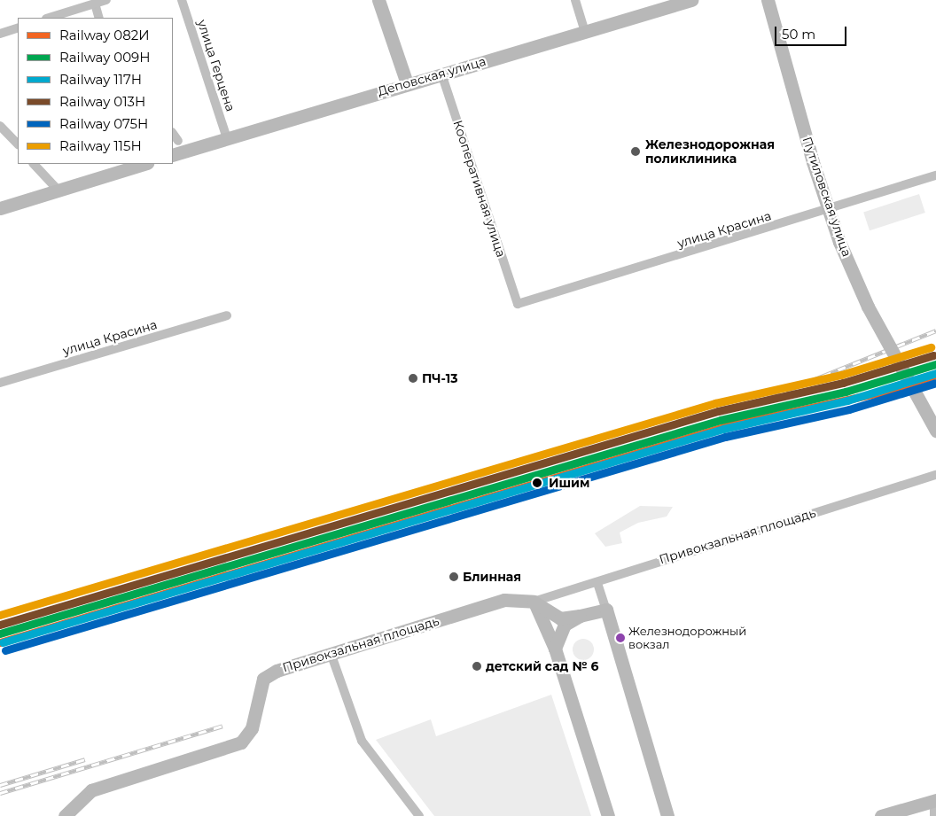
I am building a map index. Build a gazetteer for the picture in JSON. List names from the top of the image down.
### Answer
{
  "streets": {
    "main road": ["Деповская улица", "Путиловская улица", "Привокзальная площадь"],
    "street": ["улица Герцена", "Кооперативная улица", "улица Красина"]
  },
  "crossings": [
    ["улица Герцена", "Деповская улица"],
    ["Деповская улица", "Кооперативная улица"],
    ["Кооперативная улица", "улица Красина"]
  ],
  "places": [
    "Железнодорожная поликлиника",
    "ПЧ-13",
    "Ишим",
    "Блинная",
    "Железнодорожный вокзал",
    "детский сад № 6"
  ],
  "lines": [
    "rail line 115Н",
    "rail line 013Н",
    "rail line 009Н",
    "rail line 117Н",
    "rail line 082И",
    "rail line 075Н"
  ],
  "legend": [
    "Railway 082И",
    "Railway 009Н",
    "Railway 117Н",
    "Railway 013Н",
    "Railway 075Н",
    "Railway 115Н"
  ],
  "scale_bar": "50 m"
}
